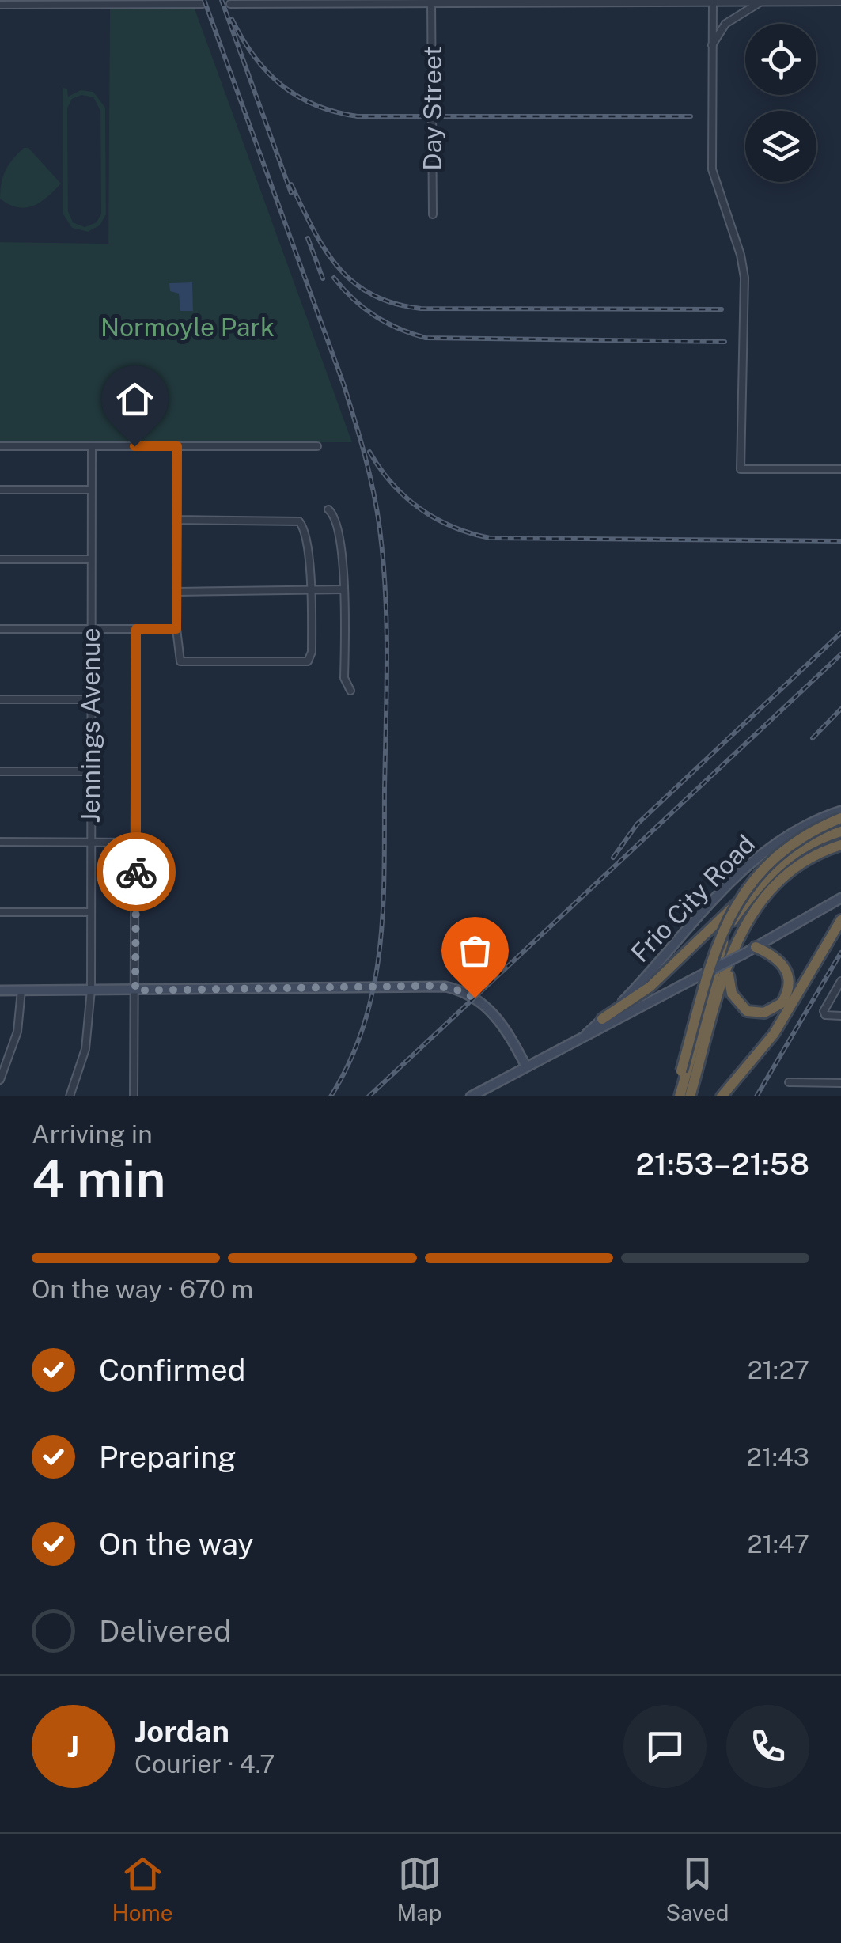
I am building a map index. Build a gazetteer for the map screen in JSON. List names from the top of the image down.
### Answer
{
  "streets": {
    "main road": ["Frio City Road"],
    "street": ["Day Street", "Jennings Avenue"]
  },
  "parks": ["Normoyle Park"],
  "page": {
    "heading": ["4 min", "Arriving in", "21:53–21:58"],
    "panel": ["Jordan", "Courier · 4.7"],
    "bar": "On the way · 670 m",
    "list": [
      ["Confirmed", "21:27"],
      ["Preparing", "21:43"],
      ["On the way", "21:47"],
      "Delivered"
    ],
    "round": "J",
    "tabs": ["Home", "Map", "Saved"]
  }
}
